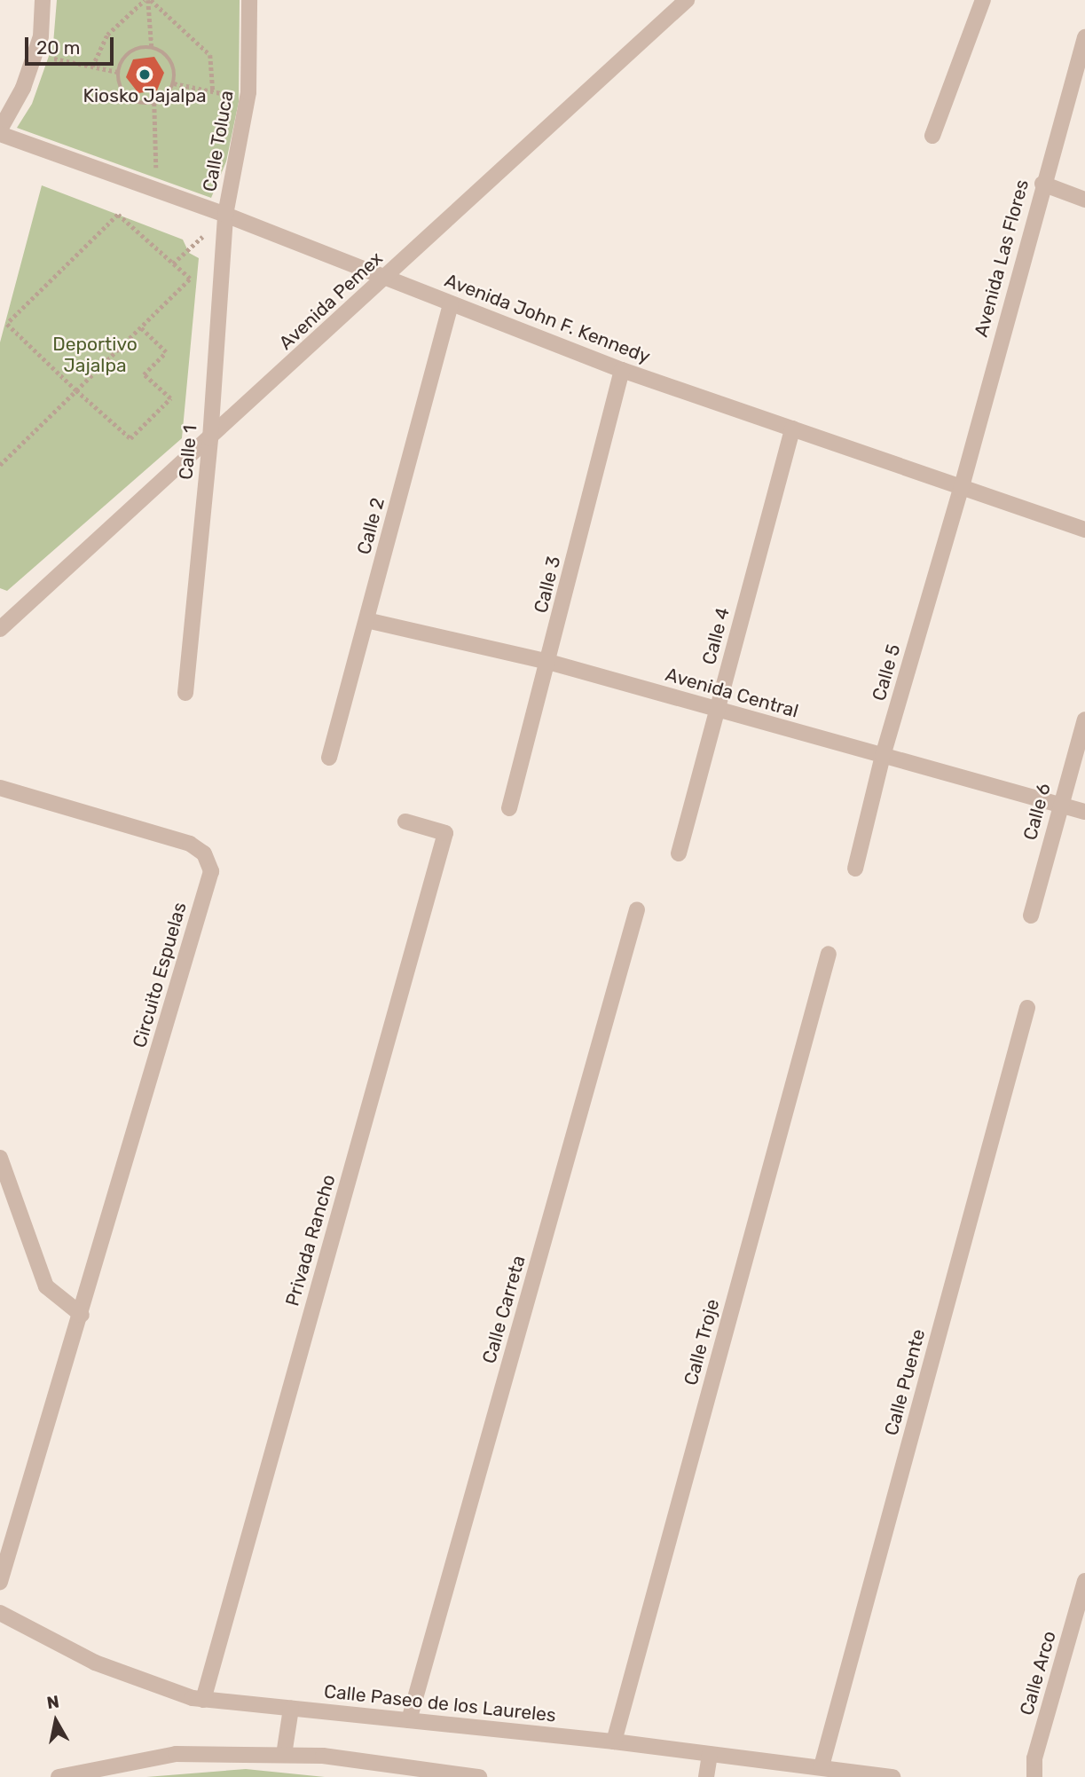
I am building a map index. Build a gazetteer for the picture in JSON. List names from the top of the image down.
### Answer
{
  "streets": {
    "street": [
      "Calle Toluca",
      "Avenida Las Flores",
      "Avenida Pemex",
      "Avenida John F. Kennedy",
      "Calle 1",
      "Calle 2",
      "Calle 3",
      "Calle 4",
      "Calle 5",
      "Avenida Central",
      "Calle 6",
      "Circuito Espuelas",
      "Privada Rancho",
      "Calle Carreta",
      "Calle Troje",
      "Calle Puente",
      "Calle Arco",
      "Calle Paseo de los Laureles"
    ]
  },
  "crossings": [
    ["Calle Toluca", "Avenida John F. Kennedy"],
    ["Calle Toluca", "Calle 1"],
    ["Avenida Las Flores", "Avenida John F. Kennedy"],
    ["Avenida Las Flores", "Calle 5"],
    ["Avenida Pemex", "Avenida John F. Kennedy"],
    ["Avenida Pemex", "Calle 1"],
    ["Avenida John F. Kennedy", "Calle 1"],
    ["Avenida John F. Kennedy", "Calle 2"],
    ["Avenida John F. Kennedy", "Calle 3"],
    ["Avenida John F. Kennedy", "Calle 4"],
    ["Avenida John F. Kennedy", "Calle 5"],
    ["Calle 2", "Avenida Central"],
    ["Calle 3", "Avenida Central"],
    ["Calle 4", "Avenida Central"],
    ["Calle 5", "Avenida Central"],
    ["Avenida Central", "Calle 6"],
    ["Privada Rancho", "Calle Paseo de los Laureles"],
    ["Calle Carreta", "Calle Paseo de los Laureles"],
    ["Calle Troje", "Calle Paseo de los Laureles"],
    ["Calle Puente", "Calle Paseo de los Laureles"]
  ],
  "parks": ["Deportivo Jajalpa"],
  "places": ["Kiosko Jajalpa"],
  "scale_bar": "20 m",
  "north": "top"
}
